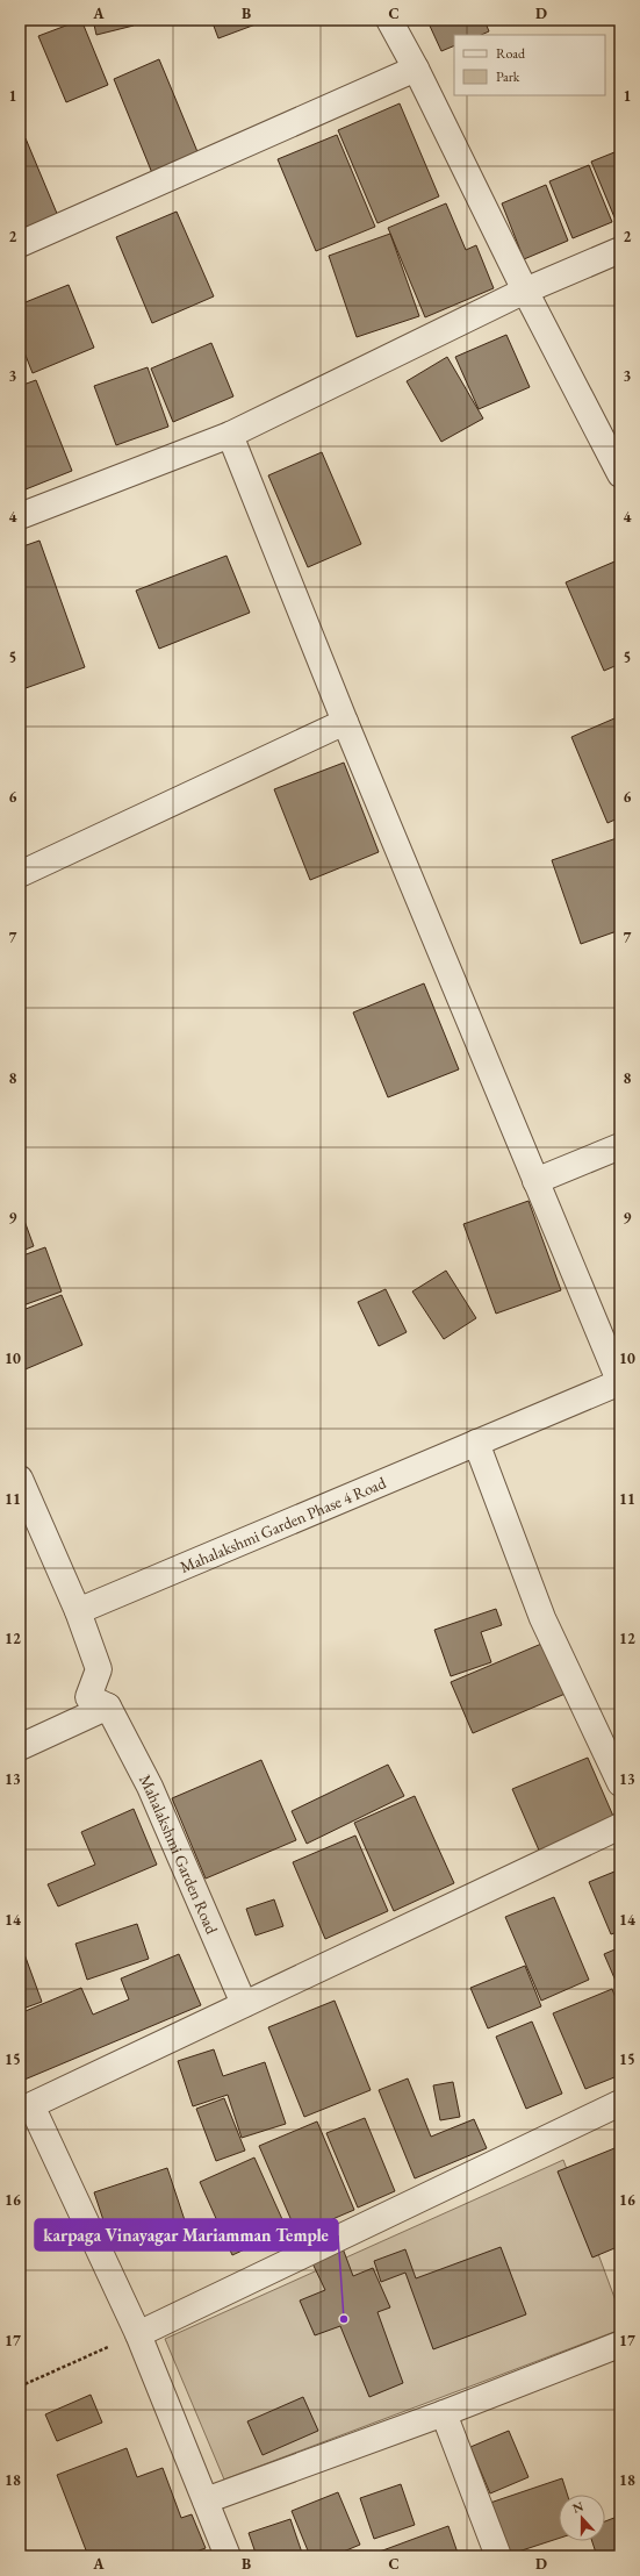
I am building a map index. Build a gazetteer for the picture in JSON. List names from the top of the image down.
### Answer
{
  "streets": {
    "street": ["Mahalakshmi Garden Phase 4 Road", "Mahalakshmi Garden Road"]
  },
  "places": ["karpaga Vinayagar Mariamman Temple"],
  "legend": ["Road", "Park"],
  "north": "top",
  "grid": {
    "columns": [
      "A",
      "B",
      "C",
      "D"
    ],
    "rows": [
      "1",
      "2",
      "3",
      "4",
      "5",
      "6",
      "7",
      "8",
      "9",
      "10",
      "11",
      "12",
      "13",
      "14",
      "15",
      "16",
      "17",
      "18"
    ]
  }
}
